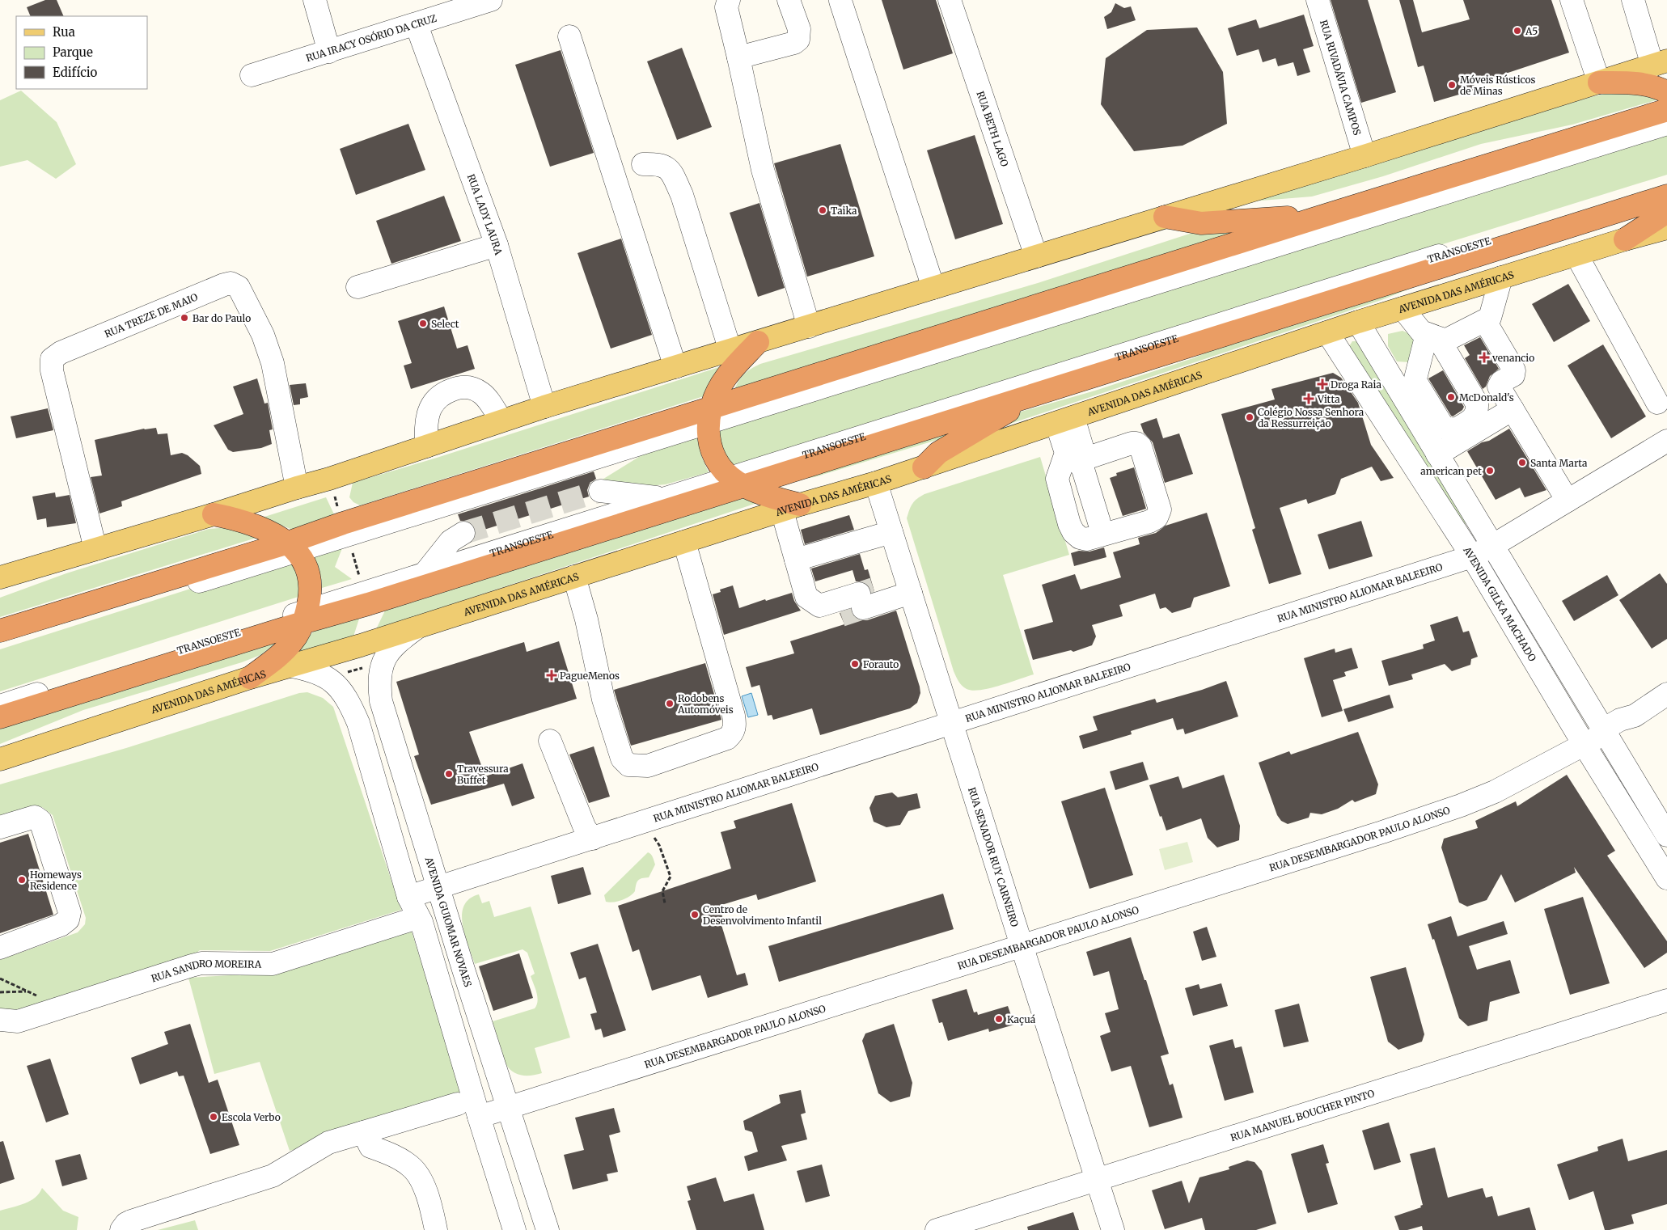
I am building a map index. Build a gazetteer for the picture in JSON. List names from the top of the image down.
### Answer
{
  "streets": {
    "main road": ["AVENIDA DAS AMÉRICAS"],
    "street": [
      "RUA IRACY OSÓRIO DA CRUZ",
      "RUA RIVADÁVIA CAMPOS",
      "RUA BETH LAGO",
      "RUA LADY LAURA",
      "TRANSOESTE",
      "RUA TREZE DE MAIO",
      "RUA MINISTRO ALIOMAR BALEEIRO",
      "AVENIDA GILKA MACHADO",
      "RUA DESEMBARGADOR PAULO ALONSO",
      "RUA SENADOR RUY CARNEIRO",
      "AVENIDA GUIOMAR NOVAES",
      "RUA SANDRO MOREIRA",
      "RUA MANUEL BOUCHER PINTO"
    ]
  },
  "crossings": [
    ["RUA IRACY OSÓRIO DA CRUZ", "RUA LADY LAURA"],
    ["AVENIDA DAS AMÉRICAS", "AVENIDA GILKA MACHADO"],
    ["AVENIDA DAS AMÉRICAS", "RUA SENADOR RUY CARNEIRO"],
    ["AVENIDA DAS AMÉRICAS", "AVENIDA GUIOMAR NOVAES"],
    ["RUA MINISTRO ALIOMAR BALEEIRO", "AVENIDA GILKA MACHADO"],
    ["RUA MINISTRO ALIOMAR BALEEIRO", "RUA SENADOR RUY CARNEIRO"],
    ["RUA MINISTRO ALIOMAR BALEEIRO", "AVENIDA GUIOMAR NOVAES"],
    ["AVENIDA GILKA MACHADO", "RUA DESEMBARGADOR PAULO ALONSO"],
    ["RUA DESEMBARGADOR PAULO ALONSO", "RUA SENADOR RUY CARNEIRO"],
    ["RUA DESEMBARGADOR PAULO ALONSO", "AVENIDA GUIOMAR NOVAES"],
    ["RUA SENADOR RUY CARNEIRO", "RUA MANUEL BOUCHER PINTO"]
  ],
  "places": {
    "other": [
      "A5",
      "Móveis Rústicos de Minas",
      "Taika",
      "Bar do Paulo",
      "Select",
      "McDonald's",
      "Colégio Nossa Senhora da Ressurreição",
      "Santa Marta",
      "american pet",
      "Forauto",
      "Rodobens Automóveis",
      "Travessura Buffet",
      "Homeways Residence",
      "Centro de Desenvolvimento Infantil",
      "Kaçuá",
      "Escola Verbo"
    ],
    "health": [
      "venancio",
      "Droga Raia",
      "Vitta",
      "PagueMenos"
    ]
  },
  "legend": ["Rua", "Parque", "Edifício"]
}
